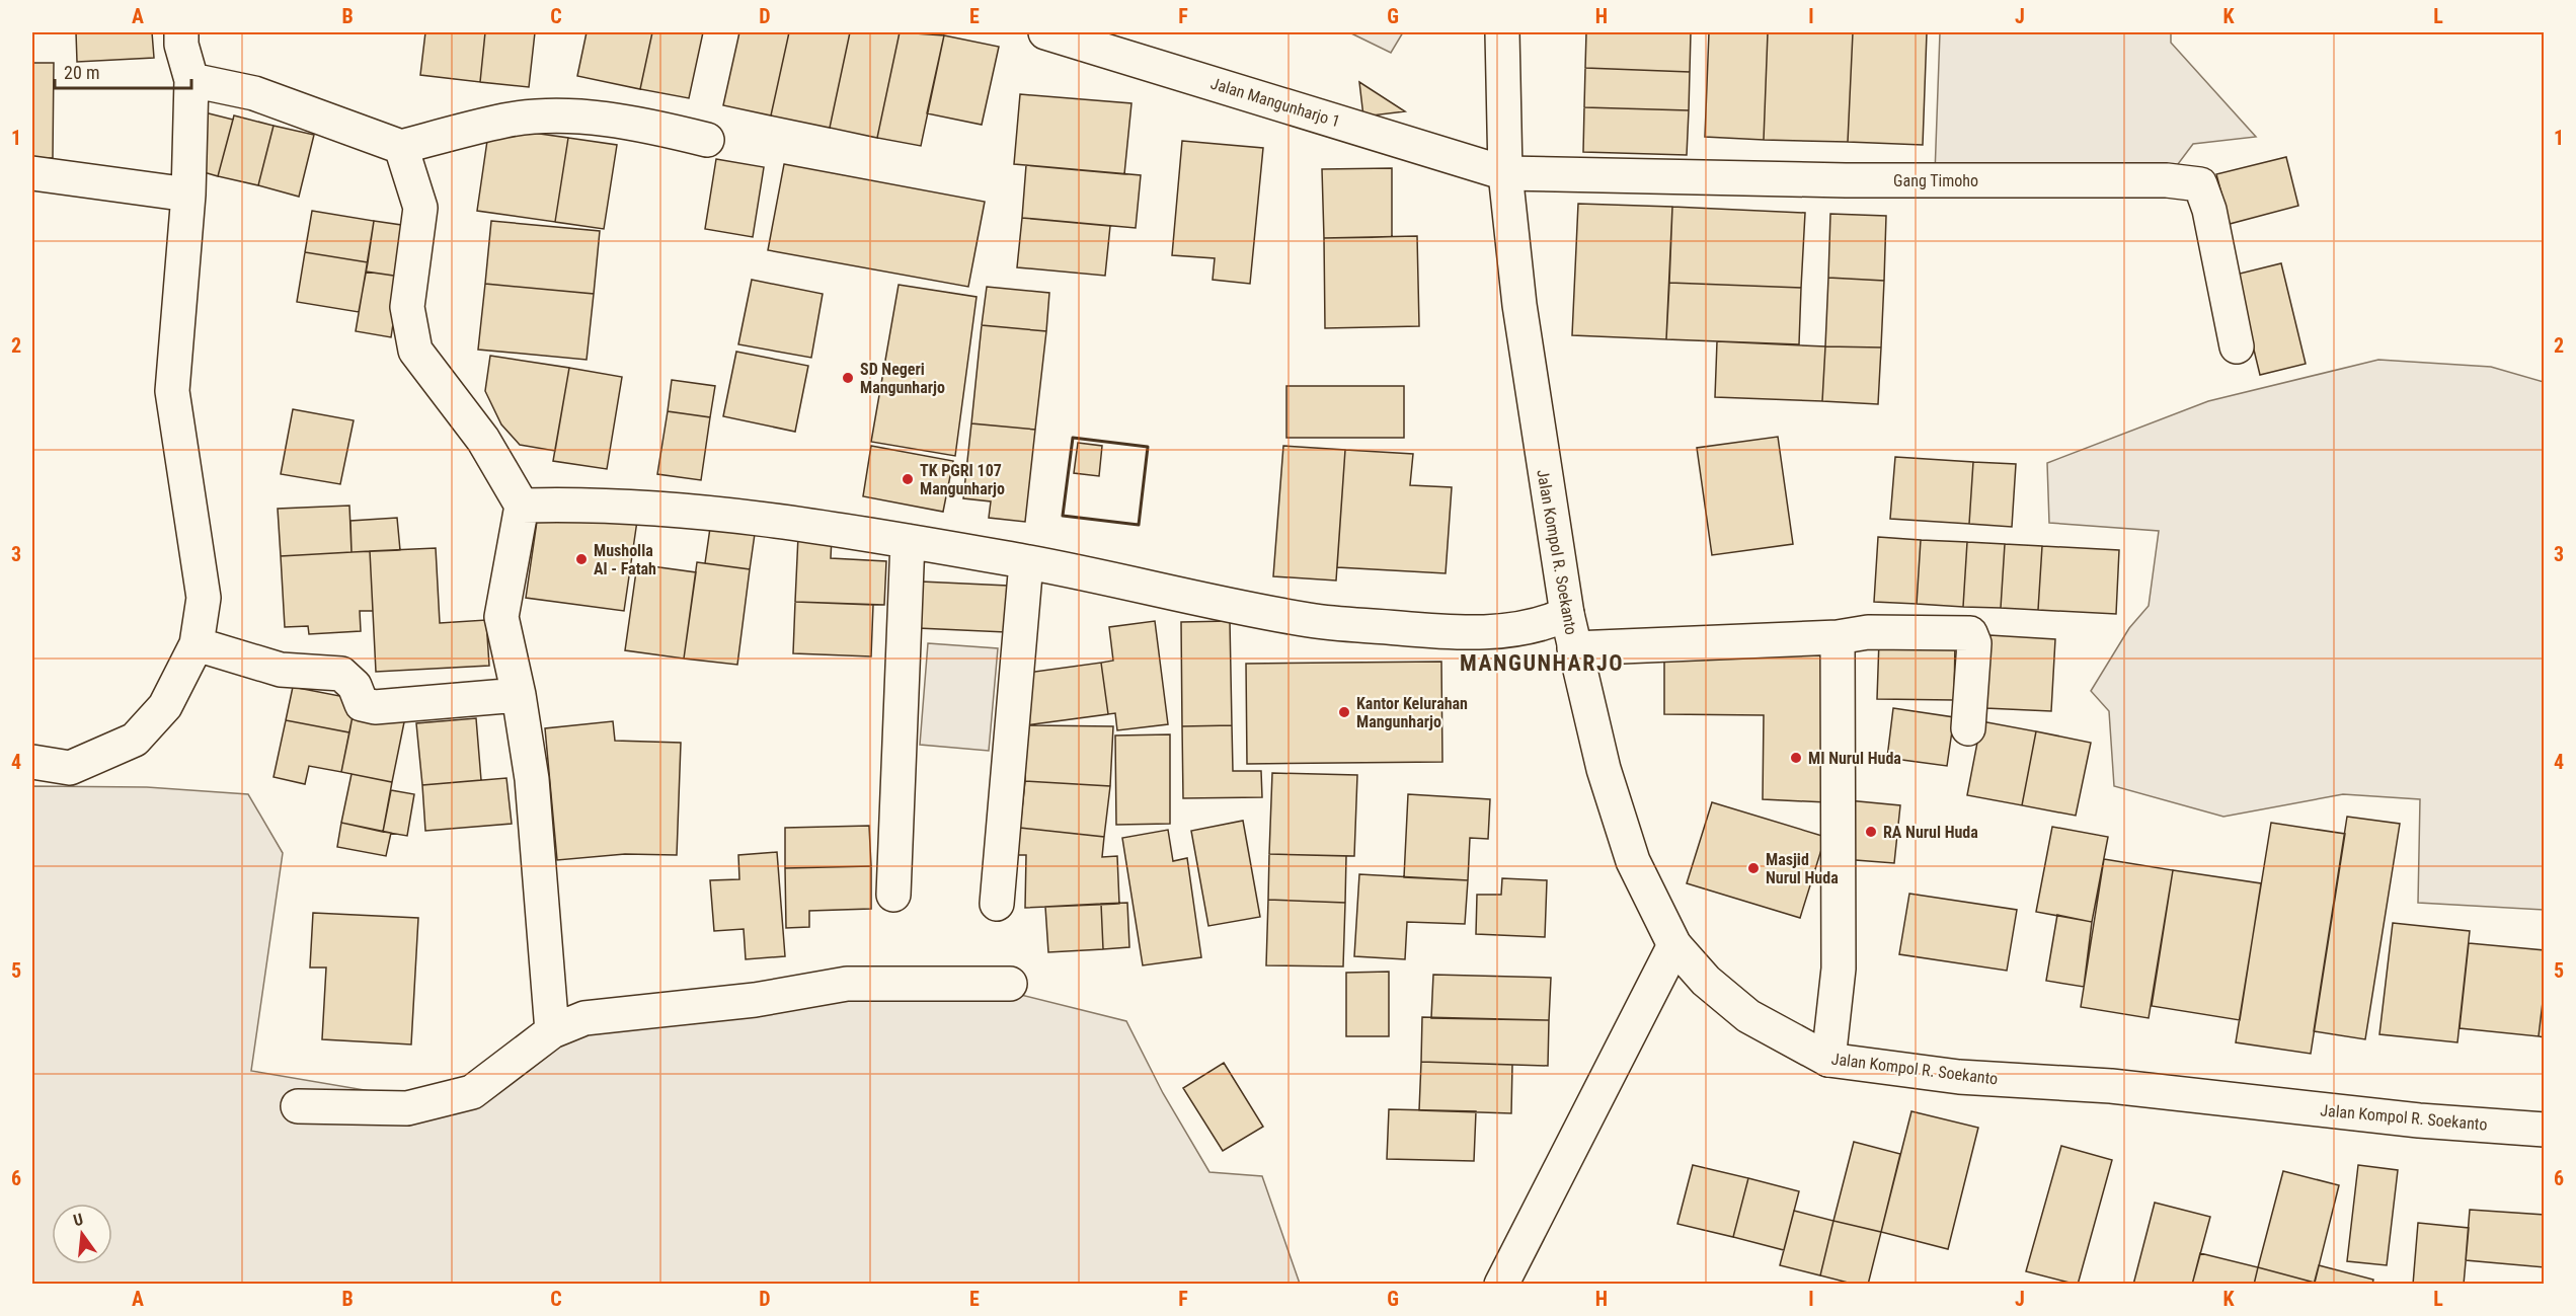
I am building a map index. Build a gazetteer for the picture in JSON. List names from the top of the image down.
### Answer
{
  "streets": {
    "street": ["Jalan Mangunharjo 1", "Gang Timoho", "Jalan Kompol R. Soekanto"]
  },
  "crossings": [
    ["Jalan Mangunharjo 1", "Gang Timoho"],
    ["Jalan Mangunharjo 1", "Jalan Kompol R. Soekanto"],
    ["Gang Timoho", "Jalan Kompol R. Soekanto"]
  ],
  "districts": ["MANGUNHARJO"],
  "places": [
    "SD Negeri Mangunharjo",
    "TK PGRI 107 Mangunharjo",
    "Musholla Al - Fatah",
    "Kantor Kelurahan Mangunharjo",
    "MI Nurul Huda",
    "RA Nurul Huda",
    "Masjid Nurul Huda"
  ],
  "scale_bar": "20 m",
  "north": "top",
  "grid": {
    "columns": [
      "A",
      "B",
      "C",
      "D",
      "E",
      "F",
      "G",
      "H",
      "I",
      "J",
      "K",
      "L"
    ],
    "rows": [
      "1",
      "2",
      "3",
      "4",
      "5",
      "6"
    ]
  }
}
